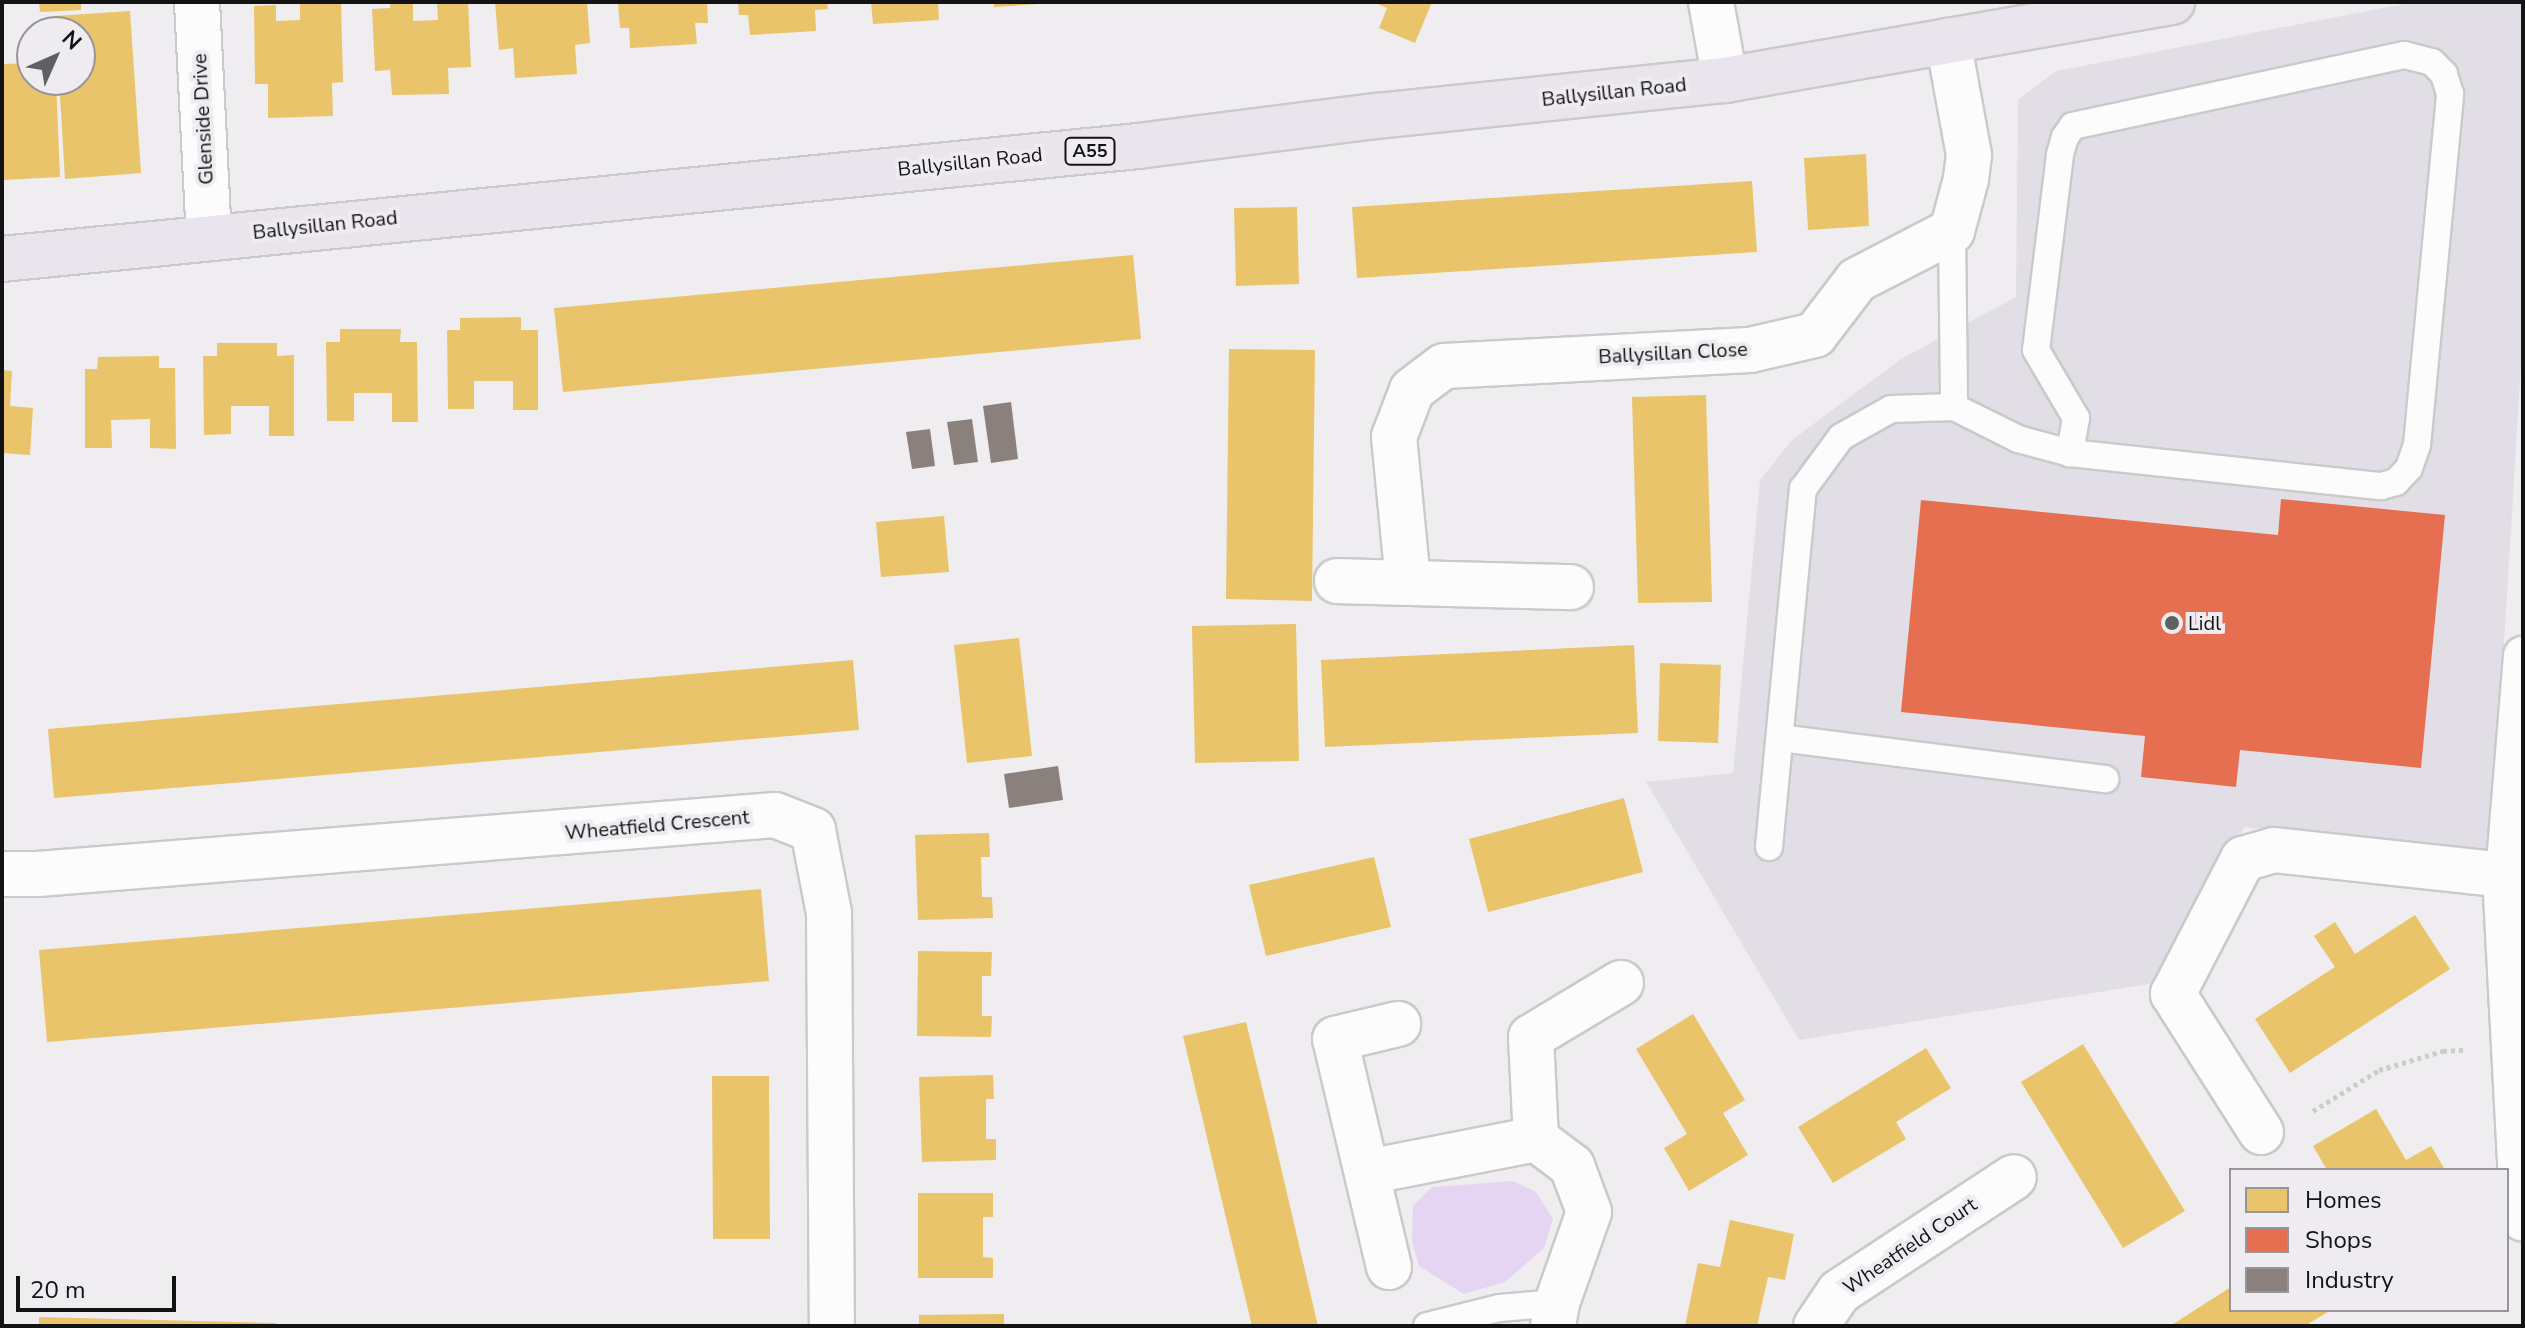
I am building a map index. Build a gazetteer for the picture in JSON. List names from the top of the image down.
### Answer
{
  "streets": {
    "highway": ["Ballysillan Road", "A55"],
    "street": [
      "Glenside Drive",
      "Ballysillan Close",
      "Wheatfield Crescent",
      "Wheatfield Court"
    ]
  },
  "crossings": [
    ["Ballysillan Road", "Glenside Drive"]
  ],
  "places": ["Lidl"],
  "legend": ["Homes", "Shops", "Industry"],
  "scale_bar": "20 m",
  "north": "top right"
}
